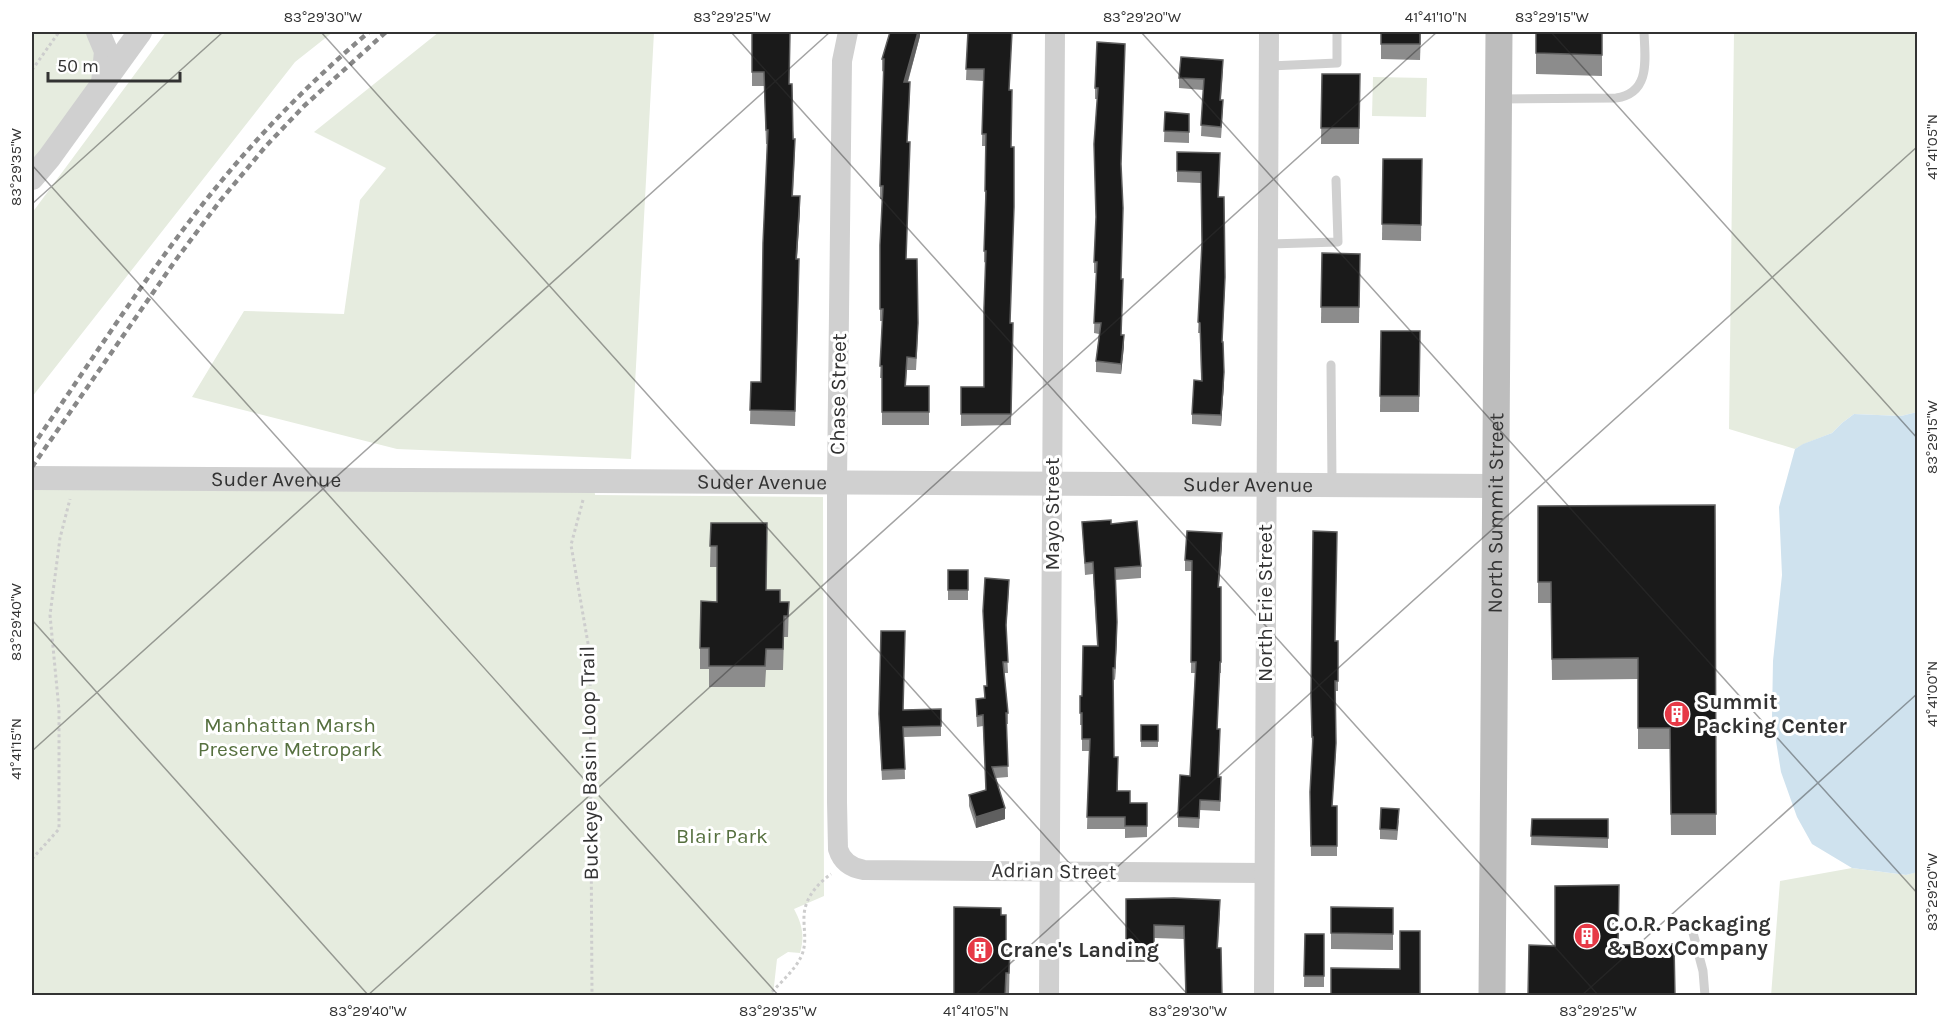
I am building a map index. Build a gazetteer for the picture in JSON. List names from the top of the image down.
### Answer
{
  "streets": {
    "main road": ["North Summit Street"],
    "street": [
      "Chase Street",
      "Suder Avenue",
      "Mayo Street",
      "North Erie Street",
      "Adrian Street"
    ],
    "path": ["Buckeye Basin Loop Trail"]
  },
  "crossings": [
    ["Chase Street", "Suder Avenue"],
    ["Chase Street", "Adrian Street"],
    ["Suder Avenue", "North Summit Street"],
    ["Suder Avenue", "Mayo Street"],
    ["Suder Avenue", "North Erie Street"],
    ["Mayo Street", "Adrian Street"],
    ["North Erie Street", "Adrian Street"]
  ],
  "parks": ["Manhattan Marsh Preserve Metropark", "Blair Park"],
  "places": {
    "building": ["Summit Packing Center", "C.O.R. Packaging & Box Company", "Crane's Landing"]
  },
  "scale_bar": "50 m",
  "coordinates": [
    "83°29'30\"W",
    "83°29'25\"W",
    "83°29'20\"W",
    "41°41'10\"N",
    "83°29'15\"W",
    "41°41'05\"N",
    "83°29'35\"W",
    "83°29'40\"W",
    "41°41'00\"N",
    "41°41'15\"N"
  ]
}
